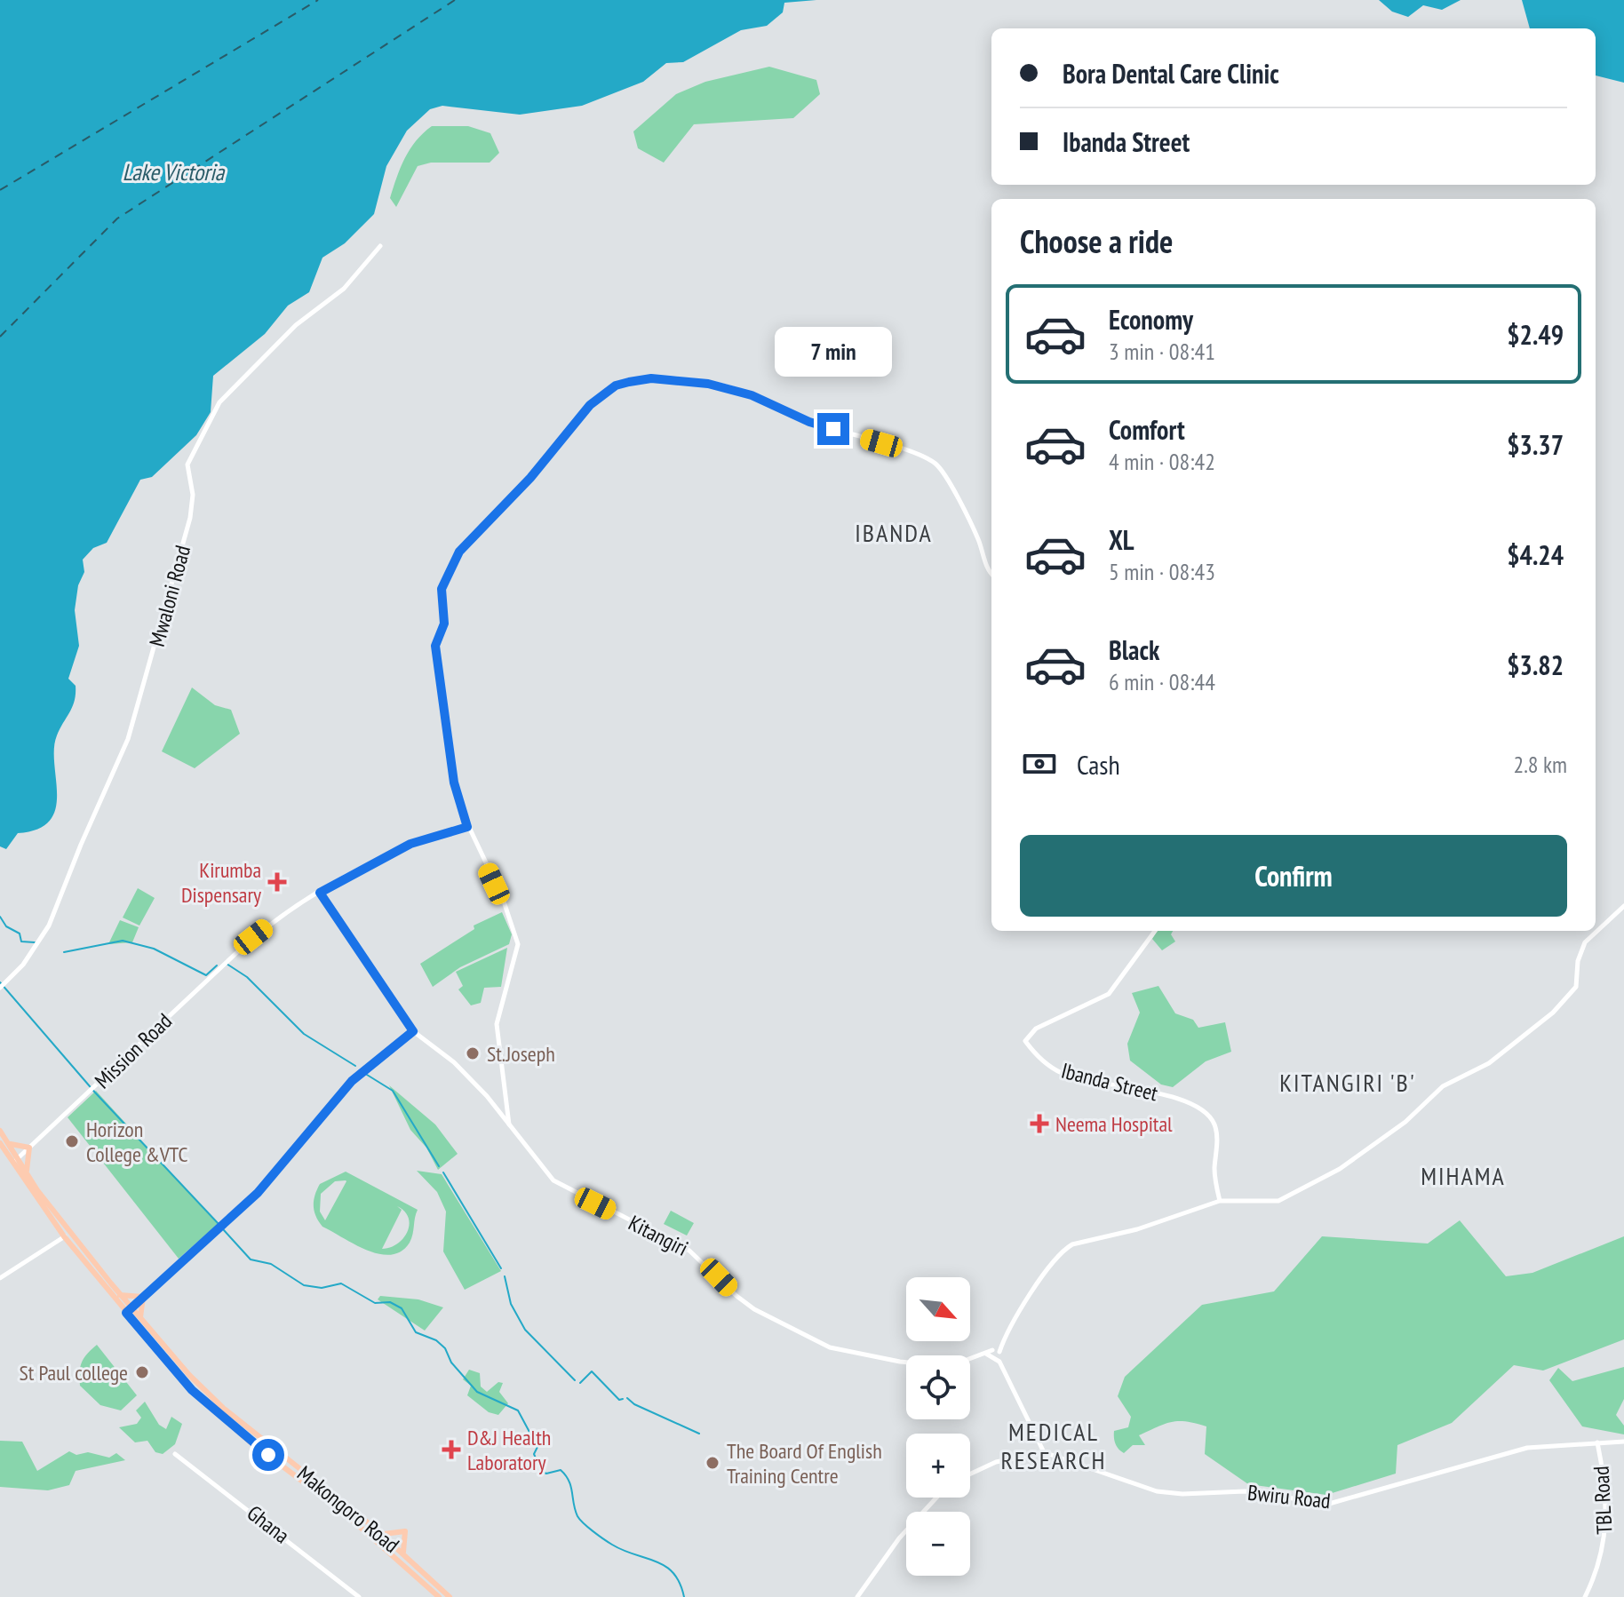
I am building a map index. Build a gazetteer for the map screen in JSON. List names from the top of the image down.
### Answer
{
  "streets": {
    "main road": ["Makongoro Road"],
    "street": [
      "Mwaloni Road",
      "Mission Road",
      "Ibanda Street",
      "Kitangiri",
      "Bwiru Road",
      "TBL Road",
      "Ghana"
    ]
  },
  "crossings": [
    ["Mission Road", "Kitangiri"],
    ["Mission Road", "Makongoro Road"],
    ["Bwiru Road", "TBL Road"]
  ],
  "districts": [
    "IBANDA",
    "KITANGIRI 'B'",
    "MIHAMA",
    "MEDICAL RESEARCH"
  ],
  "water": ["Lake Victoria"],
  "places": {
    "health": ["Kirumba Dispensary", "Neema Hospital", "D&J Health Laboratory"],
    "other": [
      "St.Joseph",
      "Horizon College &VTC",
      "St Paul college",
      "The Board Of English Training Centre"
    ]
  },
  "north": "bottom right",
  "page": {
    "banner": ["Bora Dental Care Clinic", "Ibanda Street"],
    "heading": "Choose a ride",
    "list": [
      {
        "name": "Economy",
        "note": "3 min · 08:41",
        "value": "$2.49"
      },
      {
        "name": "Comfort",
        "note": "4 min · 08:42",
        "value": "$3.37"
      },
      {
        "name": "XL",
        "note": "5 min · 08:43",
        "value": "$4.24"
      },
      {
        "name": "Black",
        "note": "6 min · 08:44",
        "value": "$3.82"
      }
    ],
    "bubble": "7 min",
    "pay": ["Cash", "2.8 km"],
    "buttons": "Confirm",
    "map_buttons": ["+", "−"]
  }
}
